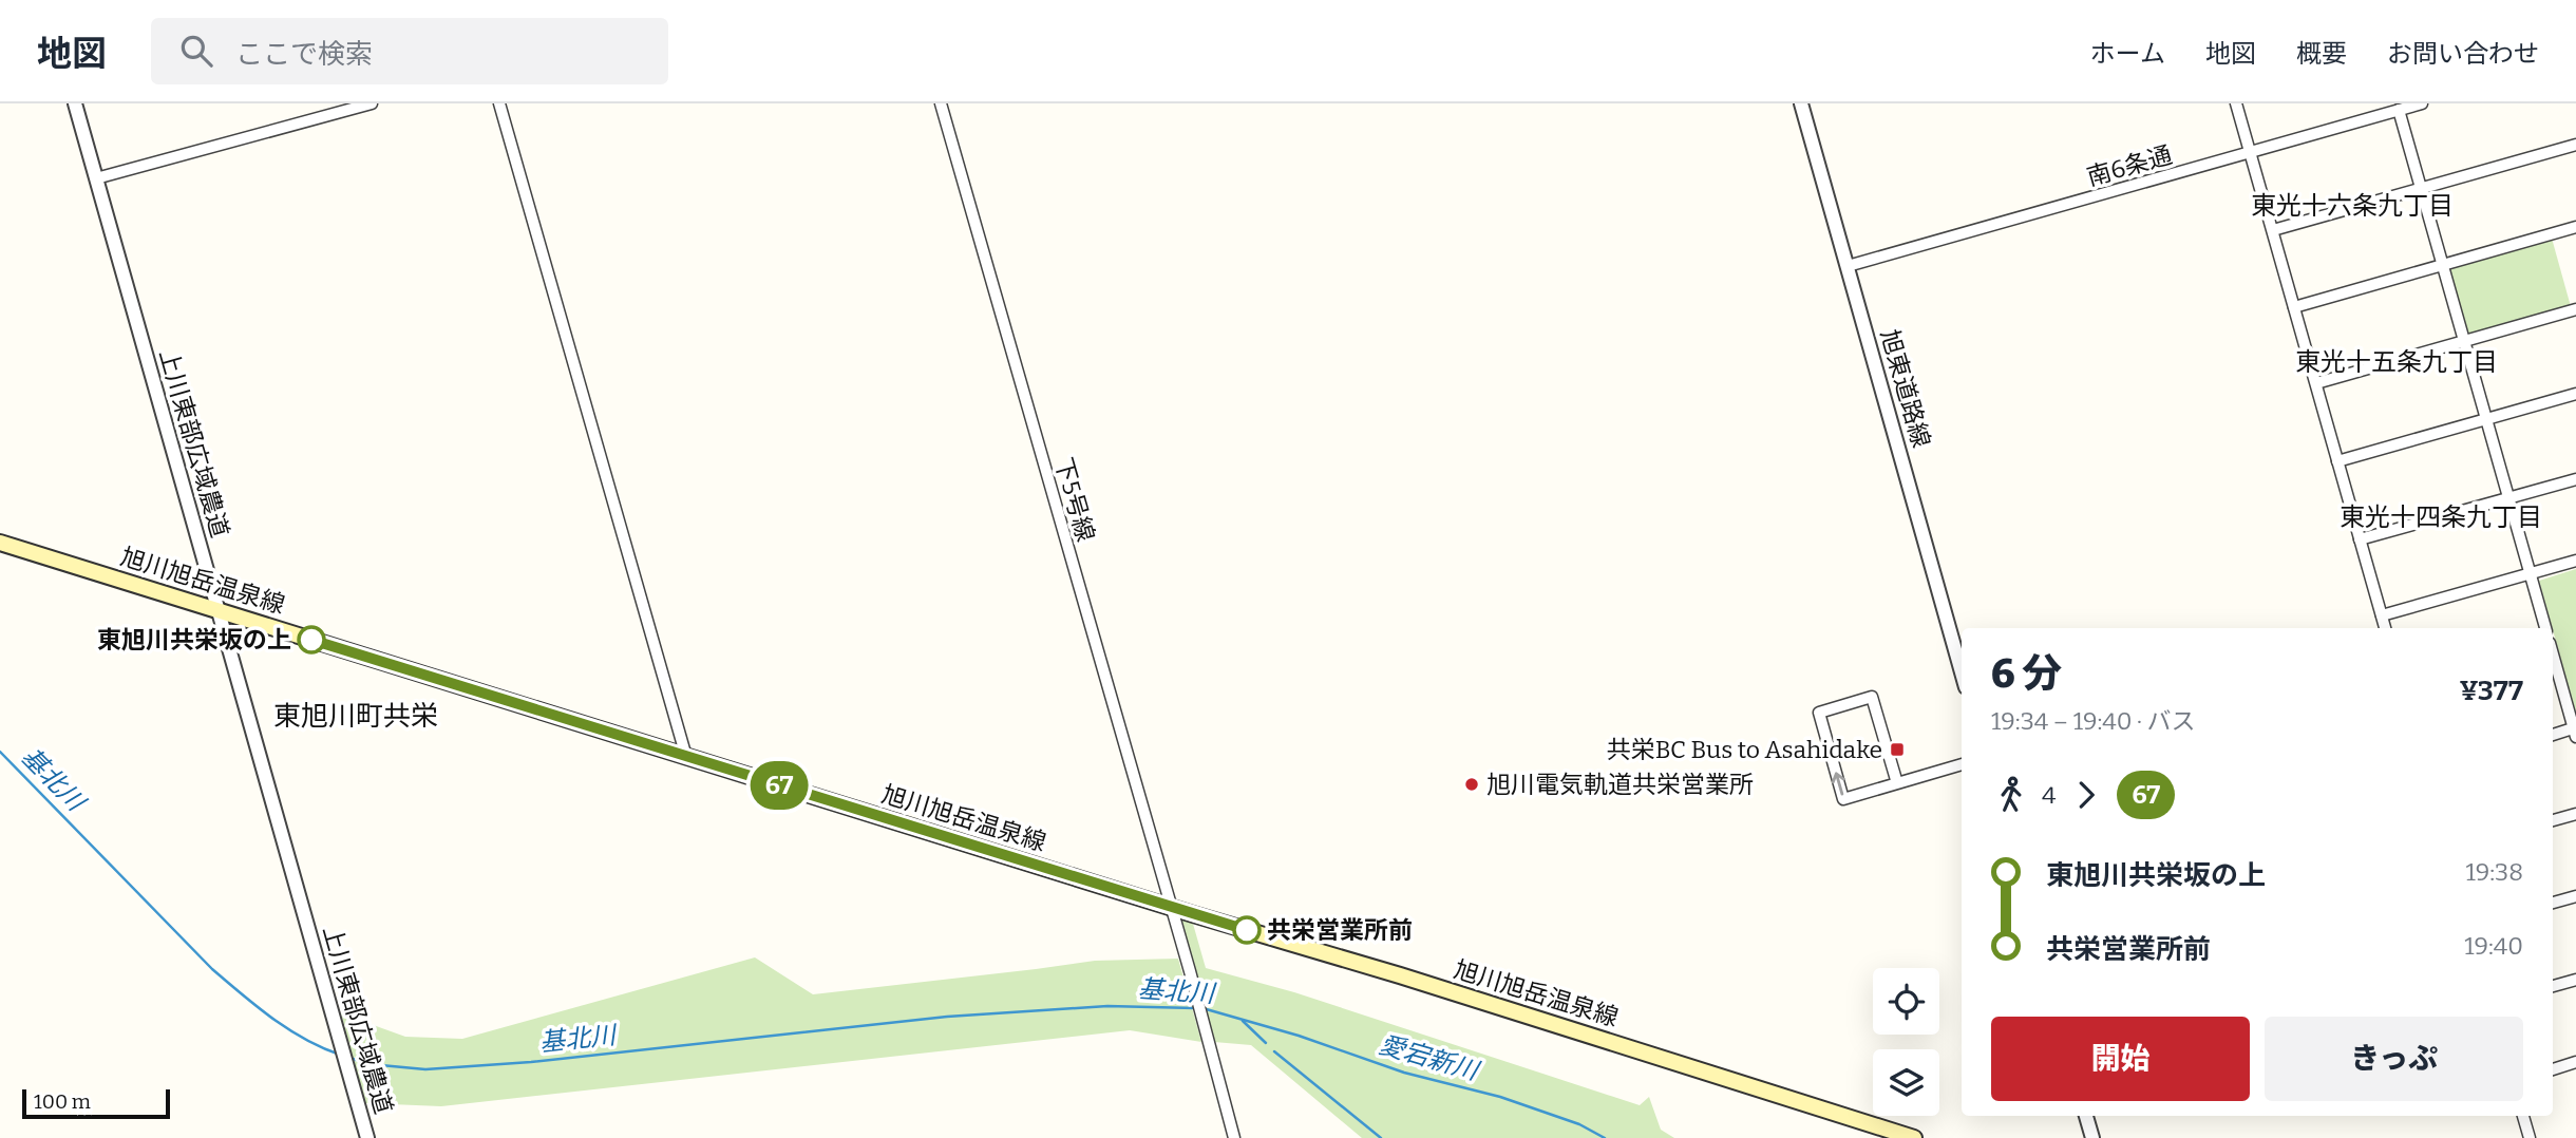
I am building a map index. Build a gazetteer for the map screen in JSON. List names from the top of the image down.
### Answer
{
  "streets": {
    "main road": ["旭川旭岳温泉線"],
    "street": [
      "南6条通",
      "旭東道路線",
      "上川東部広域農道",
      "下5号線"
    ]
  },
  "crossings": [
    ["南6条通", "旭東道路線"],
    ["上川東部広域農道", "旭川旭岳温泉線"],
    ["下5号線", "旭川旭岳温泉線"]
  ],
  "districts": [
    "東光十六条九丁目",
    "東光十五条九丁目",
    "東光十四条九丁目",
    "東旭川町共栄"
  ],
  "water": ["基北川", "愛宕新川"],
  "places": {
    "other": ["東旭川共栄坂の上", "旭川電気軌道共栄営業所", "共栄営業所前"],
    "transit": ["共栄BC Bus to Asahidake"]
  },
  "lines": ["bus line 67"],
  "scale_bar": "100 m",
  "page": {
    "header": "地図",
    "search": "ここで検索",
    "nav": [
      "ホーム",
      "地図",
      "概要",
      "お問い合わせ"
    ],
    "on_map": "67",
    "heading": ["6 分", "19:34 – 19:40 · バス", "¥377"],
    "legs": ["4", "67"],
    "list": [
      {
        "name": "東旭川共栄坂の上",
        "value": "19:38"
      },
      {
        "name": "共栄営業所前",
        "value": "19:40"
      }
    ],
    "buttons": ["開始", "きっぷ"],
    "scale": "100 m"
  }
}
